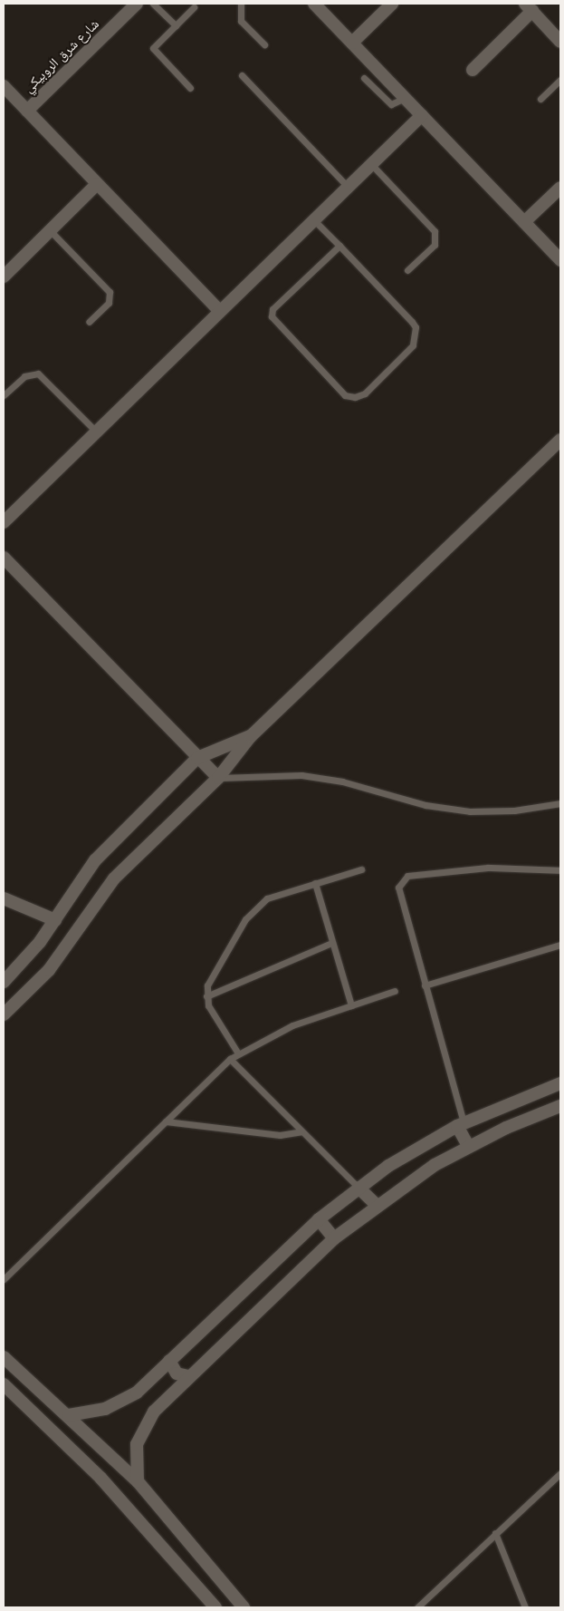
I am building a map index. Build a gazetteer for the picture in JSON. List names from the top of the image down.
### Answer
{
  "streets": {
    "street": ["شارع شرق الروبيكي"]
  }
}
